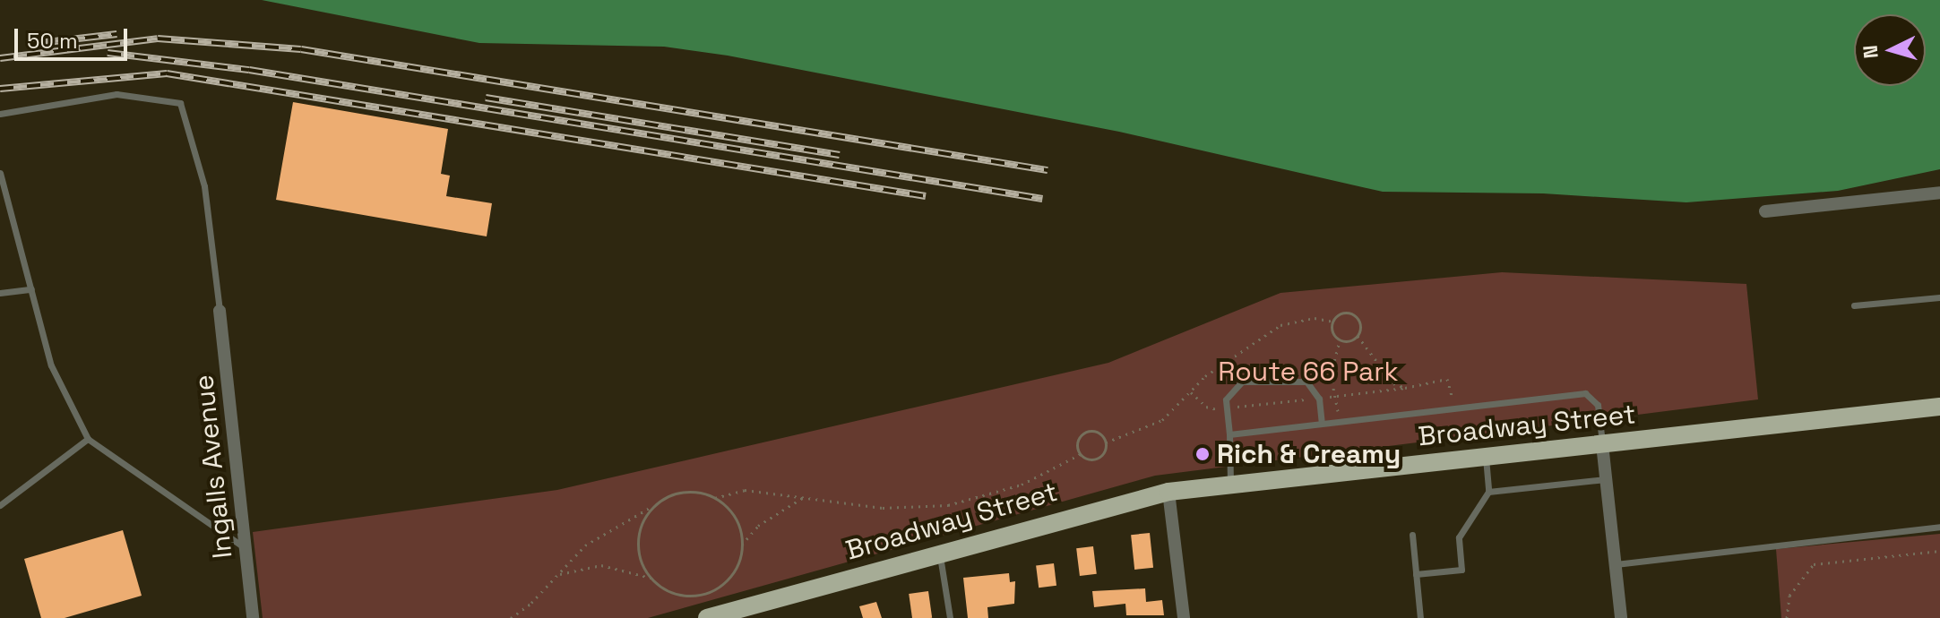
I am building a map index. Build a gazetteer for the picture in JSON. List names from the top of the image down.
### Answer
{
  "streets": {
    "main road": ["Broadway Street"],
    "street": ["Ingalls Avenue"]
  },
  "parks": ["Route 66 Park"],
  "places": ["Rich & Creamy"],
  "scale_bar": "50 m",
  "north": "left"
}
